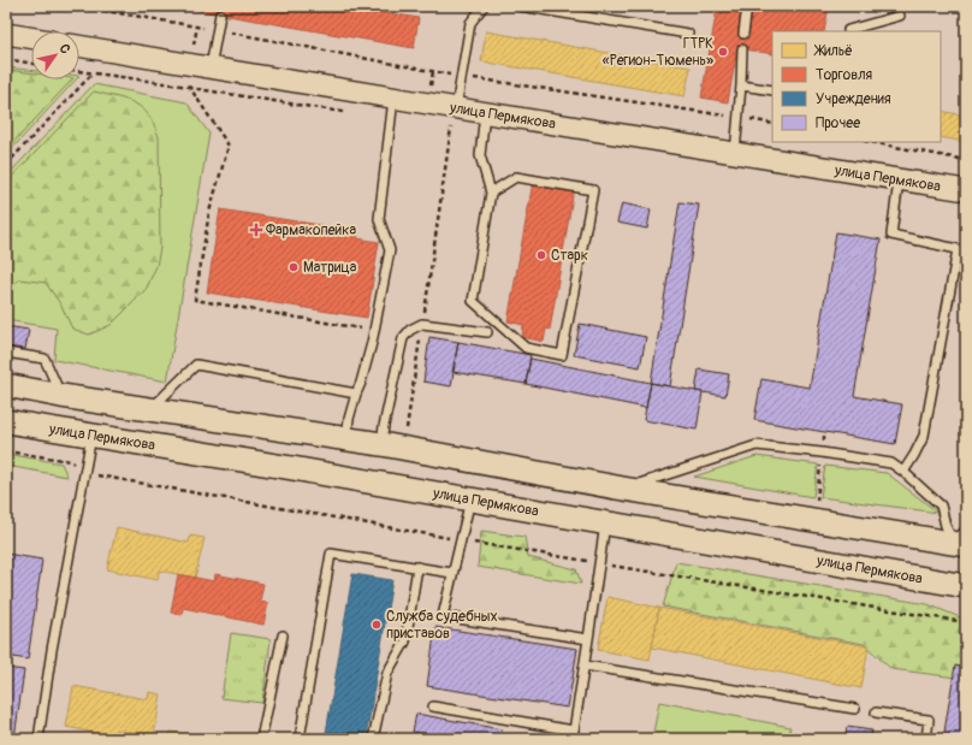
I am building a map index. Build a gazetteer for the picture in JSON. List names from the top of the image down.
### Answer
{
  "streets": {
    "main road": ["улица Пермякова"]
  },
  "places": {
    "other": [
      "ГТРК «Регион-Тюмень»",
      "Старк",
      "Матрица",
      "Служба судебных приставов"
    ],
    "health": ["Фармакопейка"]
  },
  "legend": [
    "Жильё",
    "Торговля",
    "Учреждения",
    "Прочее"
  ],
  "north": "top right"
}
